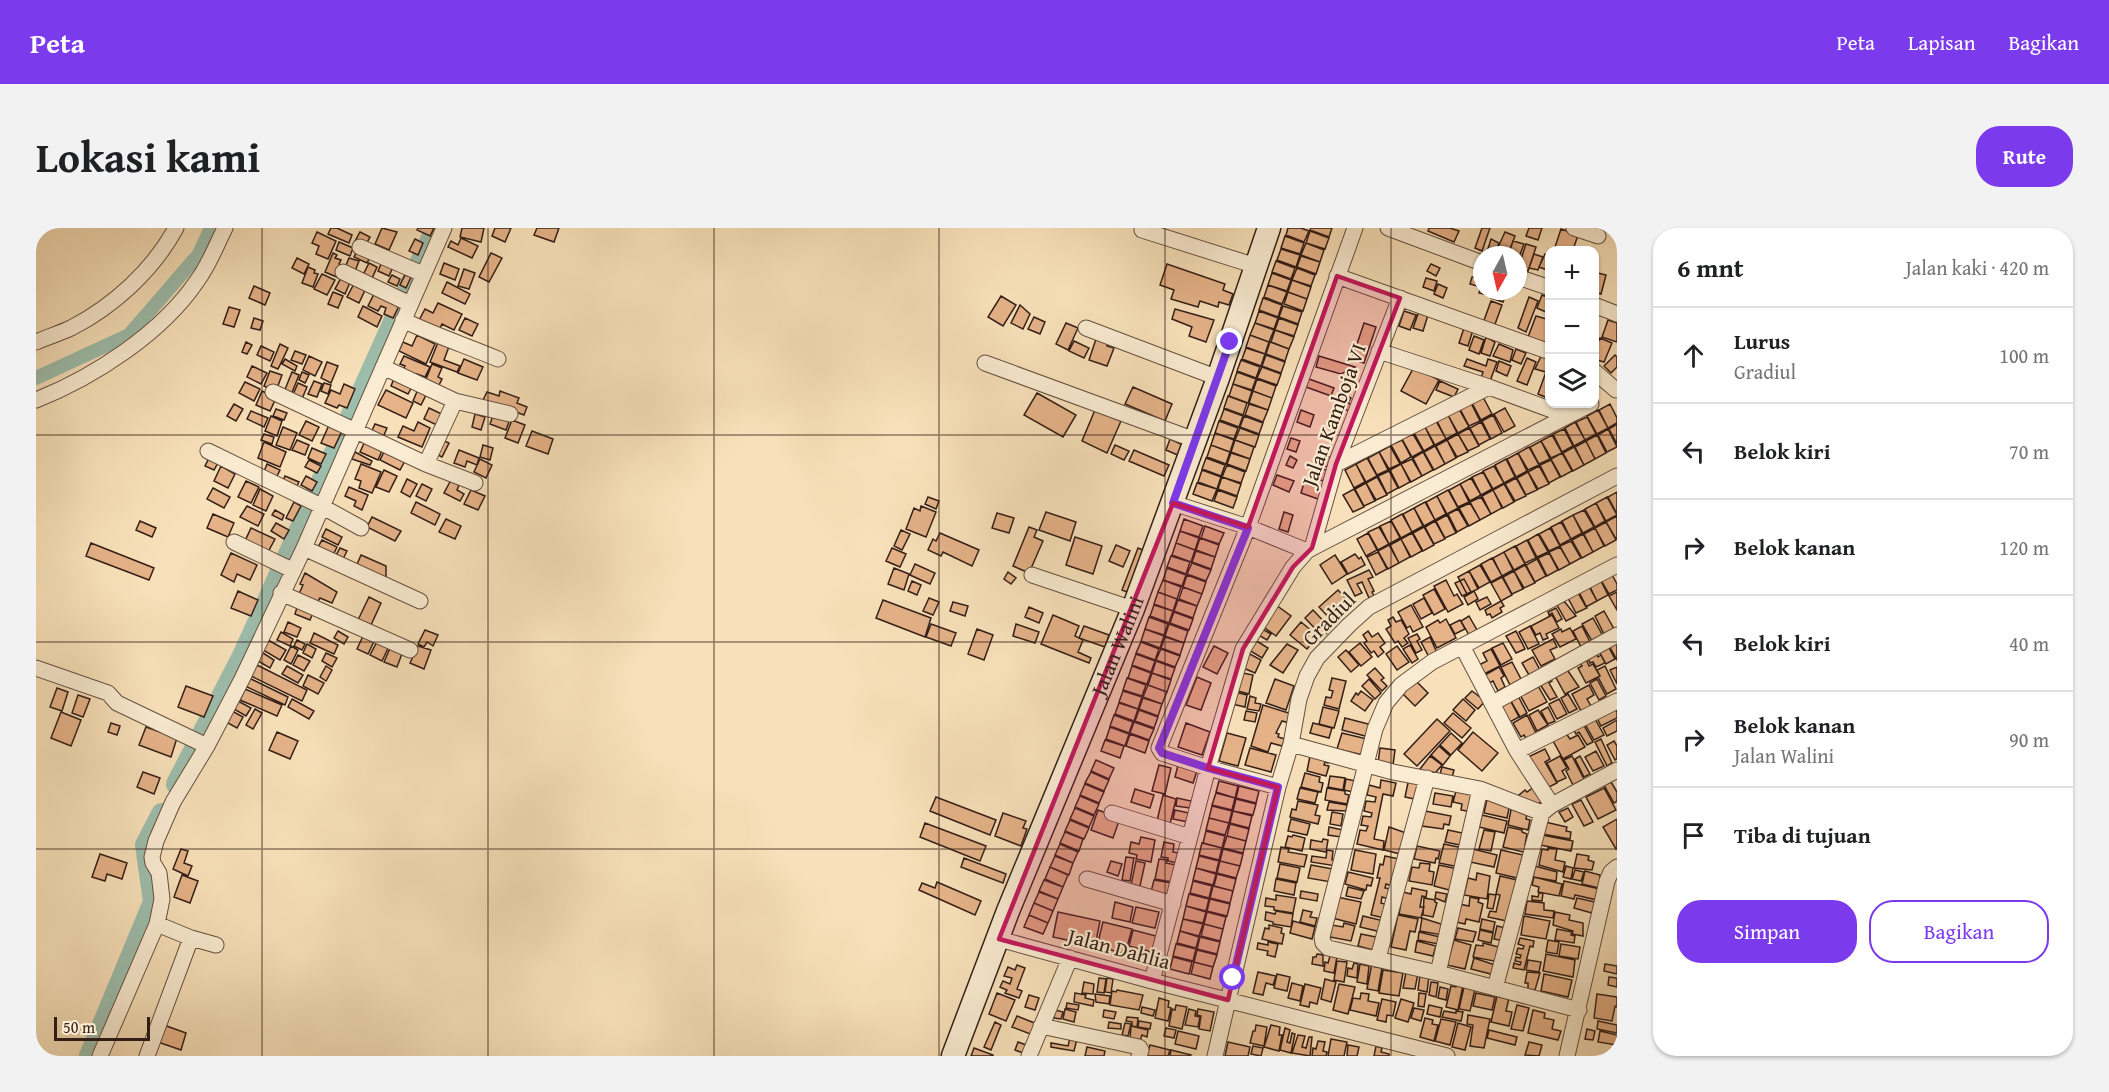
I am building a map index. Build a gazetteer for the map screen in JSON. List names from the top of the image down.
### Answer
{
  "streets": {
    "street": [
      "Jalan Kamboja VI",
      "Gradiul",
      "Jalan Walini",
      "Jalan Dahlia"
    ]
  },
  "crossings": [
    ["Gradiul", "Jalan Dahlia"],
    ["Jalan Walini", "Jalan Dahlia"]
  ],
  "scale_bar": "50 m",
  "north": "bottom",
  "page": {
    "header": "Peta",
    "nav": ["Peta", "Lapisan", "Bagikan"],
    "title": "Lokasi kami",
    "buttons": [
      "Rute",
      ["Simpan", "Bagikan"]
    ],
    "heading": ["6 mnt", "Jalan kaki · 420 m"],
    "map_buttons": ["+", "−"],
    "list": [
      ["Lurus", "Gradiul", "100 m"],
      ["Belok kiri", "70 m"],
      ["Belok kanan", "120 m"],
      ["Belok kiri", "40 m"],
      ["Belok kanan", "Jalan Walini", "90 m"],
      "Tiba di tujuan"
    ],
    "scale": "50 m"
  }
}
